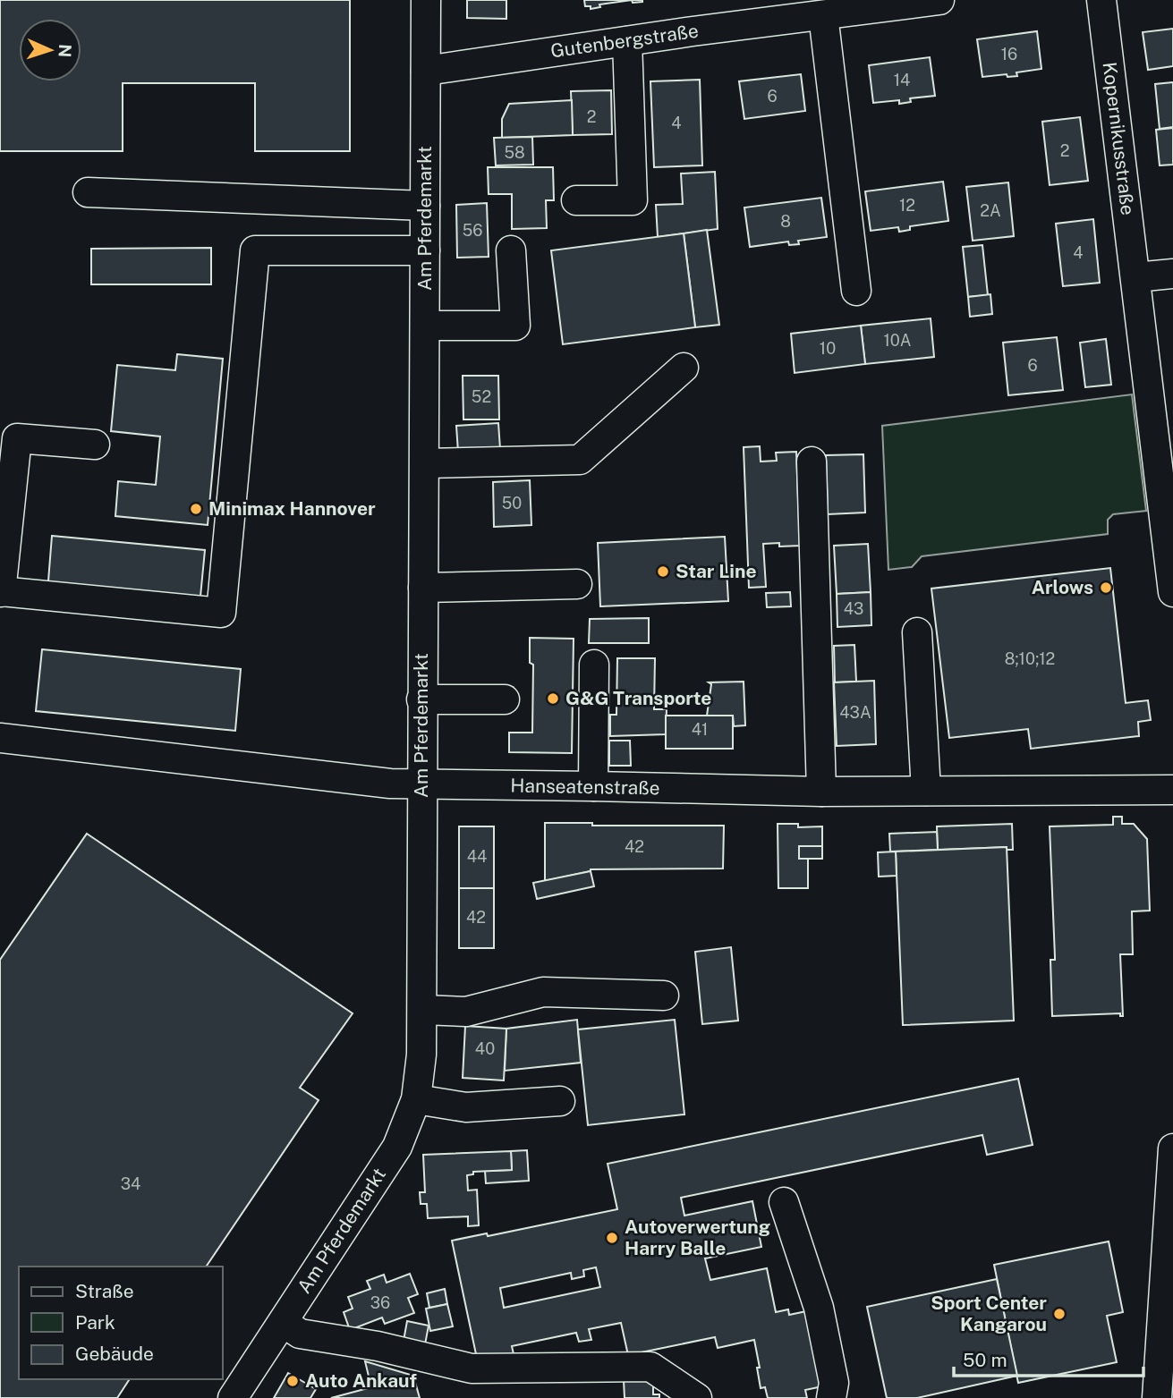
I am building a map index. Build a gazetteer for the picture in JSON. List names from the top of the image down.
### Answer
{
  "streets": {
    "street": [
      "Gutenbergstraße",
      "Kopernikusstraße",
      "Am Pferdemarkt",
      "Hanseatenstraße"
    ]
  },
  "crossings": [
    ["Gutenbergstraße", "Am Pferdemarkt"],
    ["Am Pferdemarkt", "Hanseatenstraße"]
  ],
  "places": [
    "Minimax Hannover",
    "Star Line",
    "Arlows",
    "G&G Transporte",
    "Autoverwertung Harry Balle",
    "Sport Center Kangarou",
    "Auto Ankauf"
  ],
  "house_numbers": [
    "16",
    "14",
    "6",
    "2",
    "4",
    "2",
    "58",
    "12",
    "2A",
    "8",
    "56",
    "4",
    "10A",
    "10",
    "6",
    "52",
    "50",
    "43",
    "8;10;12",
    "43A",
    "41",
    "42",
    "44",
    "42",
    "40",
    "34",
    "36"
  ],
  "legend": ["Straße", "Park", "Gebäude"],
  "scale_bar": "50 m",
  "north": "right"
}
